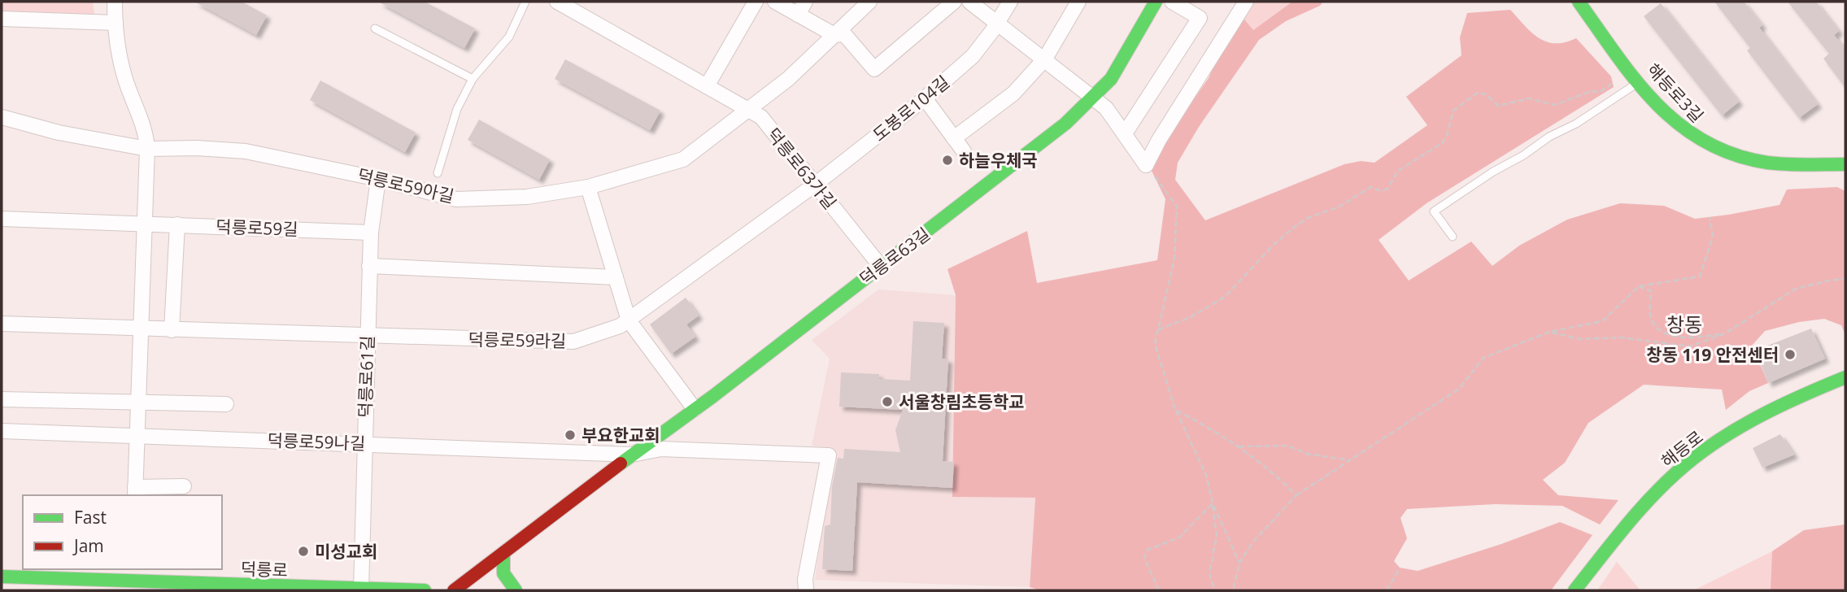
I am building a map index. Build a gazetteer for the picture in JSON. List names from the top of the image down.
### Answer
{
  "streets": {
    "street": [
      "해등로3길",
      "도봉로104길",
      "덕릉로63가길",
      "덕릉로59아길",
      "덕릉로59길",
      "덕릉로63길",
      "덕릉로59라길",
      "덕릉로61길",
      "덕릉로59나길",
      "해등로",
      "덕릉로"
    ]
  },
  "crossings": [
    ["도봉로104길", "덕릉로63가길"],
    ["도봉로104길", "덕릉로59라길"],
    ["덕릉로63가길", "덕릉로59아길"],
    ["덕릉로63가길", "덕릉로63길"],
    ["덕릉로63가길", "덕릉로59라길"],
    ["덕릉로59아길", "덕릉로61길"],
    ["덕릉로59길", "덕릉로61길"],
    ["덕릉로63길", "덕릉로59나길"],
    ["덕릉로59라길", "덕릉로61길"],
    ["덕릉로61길", "덕릉로59나길"],
    ["덕릉로61길", "덕릉로"]
  ],
  "districts": ["창동"],
  "places": [
    "하늘우체국",
    "창동 119 안전센터",
    "서울창림초등학교",
    "부요한교회",
    "미성교회"
  ],
  "legend": ["Fast", "Jam"]
}
